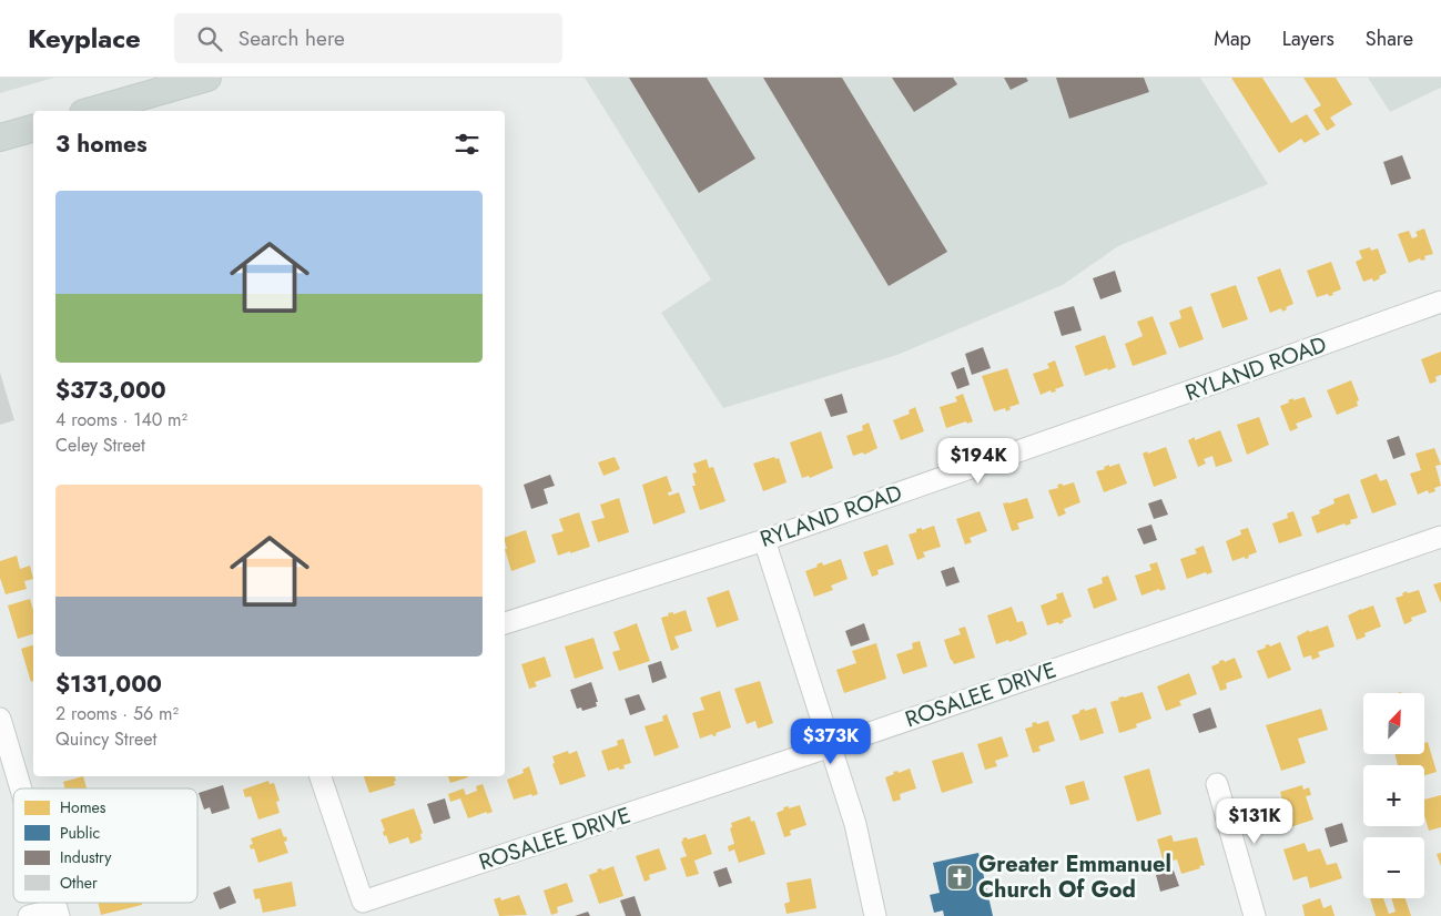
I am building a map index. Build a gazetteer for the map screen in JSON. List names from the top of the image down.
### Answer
{
  "streets": {
    "street": ["RYLAND ROAD", "ROSALEE DRIVE"]
  },
  "places": {
    "church": ["Greater Emmanuel Church Of God"]
  },
  "legend": [
    "Homes",
    "Public",
    "Industry",
    "Other"
  ],
  "north": "top right",
  "page": {
    "header": "Keyplace",
    "search": "Search here",
    "nav": ["Map", "Layers", "Share"],
    "heading": "3 homes",
    "list": [
      {
        "name": "$373,000",
        "note": "4 rooms · 140 m² · Celey Street"
      },
      {
        "name": "$131,000",
        "note": "2 rooms · 56 m² · Quincy Street"
      }
    ],
    "price": ["$194K", "$373K", "$131K"],
    "map_buttons": ["+", "−"]
  }
}
